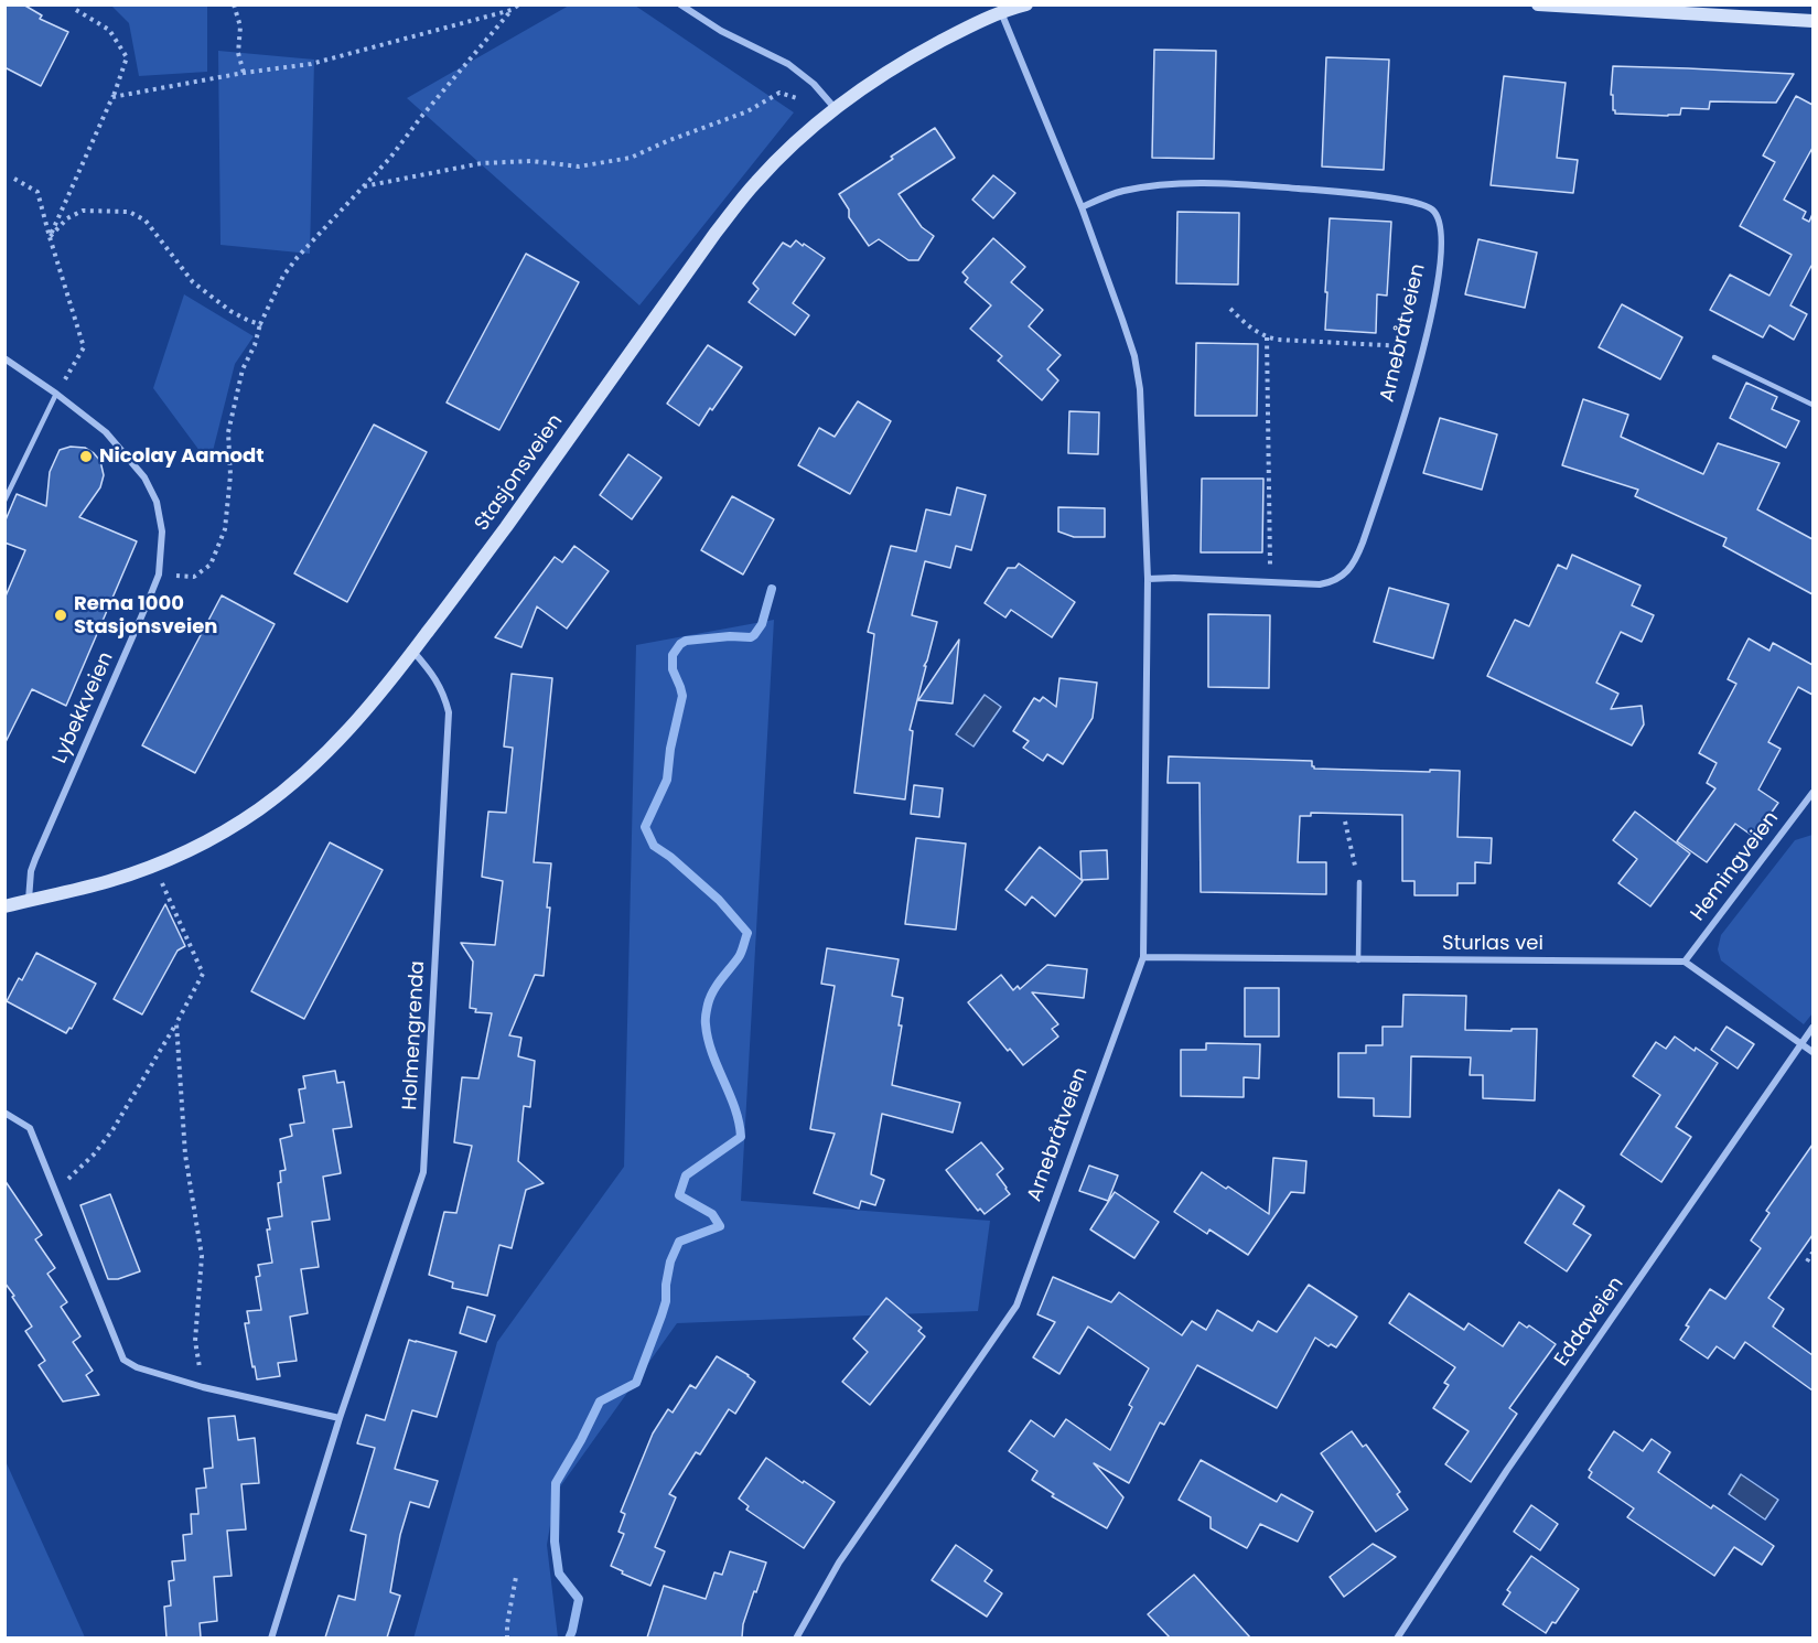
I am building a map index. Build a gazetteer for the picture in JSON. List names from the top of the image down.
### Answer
{
  "streets": {
    "street": [
      "Arnebråtveien",
      "Stasjonsveien",
      "Lybekkveien",
      "Hemingveien",
      "Sturlas vei",
      "Holmengrenda",
      "Eddaveien"
    ]
  },
  "crossings": [
    ["Arnebråtveien", "Stasjonsveien"],
    ["Arnebråtveien", "Sturlas vei"],
    ["Stasjonsveien", "Lybekkveien"],
    ["Stasjonsveien", "Holmengrenda"],
    ["Hemingveien", "Sturlas vei"]
  ],
  "places": ["Nicolay Aamodt", "Rema 1000 Stasjonsveien"]
}
